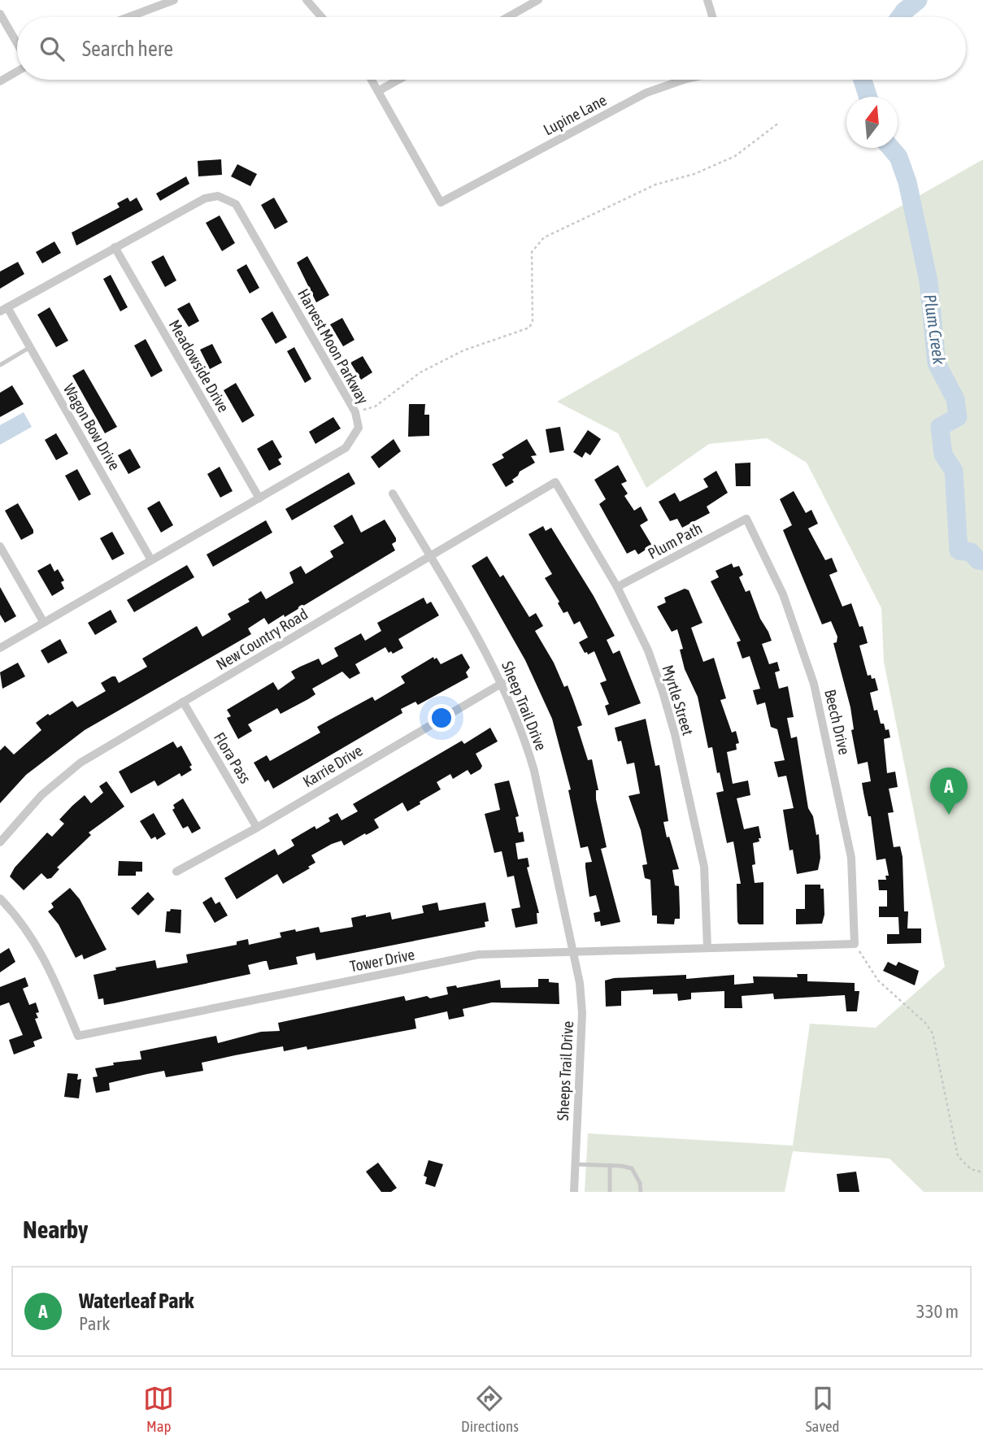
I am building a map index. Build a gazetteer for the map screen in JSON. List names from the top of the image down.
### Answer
{
  "streets": {
    "street": [
      "Lupine Lane",
      "Harvest Moon Parkway",
      "Meadowside Drive",
      "Wagon Bow Drive",
      "Plum Path",
      "New Country Road",
      "Myrtle Street",
      "Sheep Trail Drive",
      "Beech Drive",
      "Flora Pass",
      "Karrie Drive",
      "Tower Drive",
      "Sheeps Trail Drive"
    ]
  },
  "crossings": [
    ["Harvest Moon Parkway", "Meadowside Drive"],
    ["Harvest Moon Parkway", "Wagon Bow Drive"],
    ["Plum Path", "Myrtle Street"],
    ["Plum Path", "Beech Drive"],
    ["New Country Road", "Myrtle Street"],
    ["New Country Road", "Sheep Trail Drive"],
    ["New Country Road", "Flora Pass"],
    ["Myrtle Street", "Tower Drive"],
    ["Sheep Trail Drive", "Karrie Drive"],
    ["Sheep Trail Drive", "Tower Drive"],
    ["Sheep Trail Drive", "Sheeps Trail Drive"],
    ["Beech Drive", "Tower Drive"],
    ["Flora Pass", "Karrie Drive"],
    ["Tower Drive", "Sheeps Trail Drive"]
  ],
  "water": ["Plum Creek"],
  "north": "top",
  "page": {
    "search": "Search here",
    "pins": "A",
    "heading": "Nearby",
    "list": [
      {
        "mark": "A",
        "name": "Waterleaf Park",
        "note": "Park",
        "value": "330 m"
      }
    ],
    "nav": ["Map", "Directions", "Saved"]
  }
}
